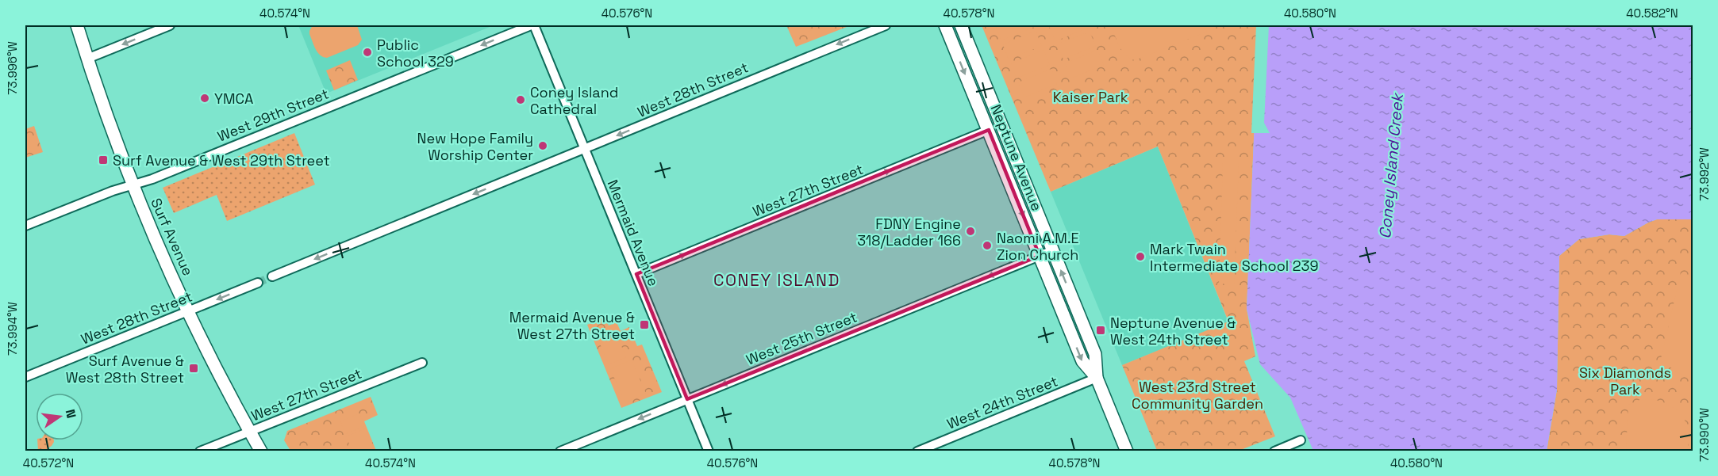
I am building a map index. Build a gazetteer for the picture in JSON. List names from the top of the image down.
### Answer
{
  "streets": {
    "main road": ["Neptune Avenue", "Surf Avenue"],
    "street": [
      "West 28th Street",
      "West 29th Street",
      "West 27th Street",
      "Mermaid Avenue",
      "West 25th Street",
      "West 24th Street"
    ]
  },
  "crossings": [
    ["West 28th Street", "Mermaid Avenue"],
    ["West 28th Street", "Surf Avenue"],
    ["West 29th Street", "Surf Avenue"],
    ["Neptune Avenue", "West 27th Street"],
    ["Neptune Avenue", "West 25th Street"],
    ["Neptune Avenue", "West 24th Street"],
    ["West 27th Street", "Mermaid Avenue"],
    ["West 27th Street", "Surf Avenue"],
    ["Mermaid Avenue", "West 25th Street"]
  ],
  "one_way": [
    "West 28th Street",
    "West 29th Street",
    "West 27th Street",
    "West 25th Street"
  ],
  "districts": ["CONEY ISLAND"],
  "water": ["Coney Island Creek"],
  "parks": ["Kaiser Park", "Six Diamonds Park", "West 23rd Street Community Garden"],
  "places": {
    "other": [
      "Public School 329",
      "YMCA",
      "Coney Island Cathedral",
      "New Hope Family Worship Center",
      "FDNY Engine 318/Ladder 166",
      "Naomi A.M.E Zion Church",
      "Mark Twain Intermediate School 239"
    ],
    "transit": [
      "Surf Avenue & West 29th Street",
      "Mermaid Avenue & West 27th Street",
      "Neptune Avenue & West 24th Street",
      "Surf Avenue & West 28th Street"
    ]
  },
  "north": "right",
  "coordinates": [
    "40.574°N",
    "40.576°N",
    "40.578°N",
    "40.580°N",
    "40.582°N",
    "73.996°W",
    "73.992°W",
    "73.994°W",
    "73.990°W",
    "40.572°N"
  ]
}
